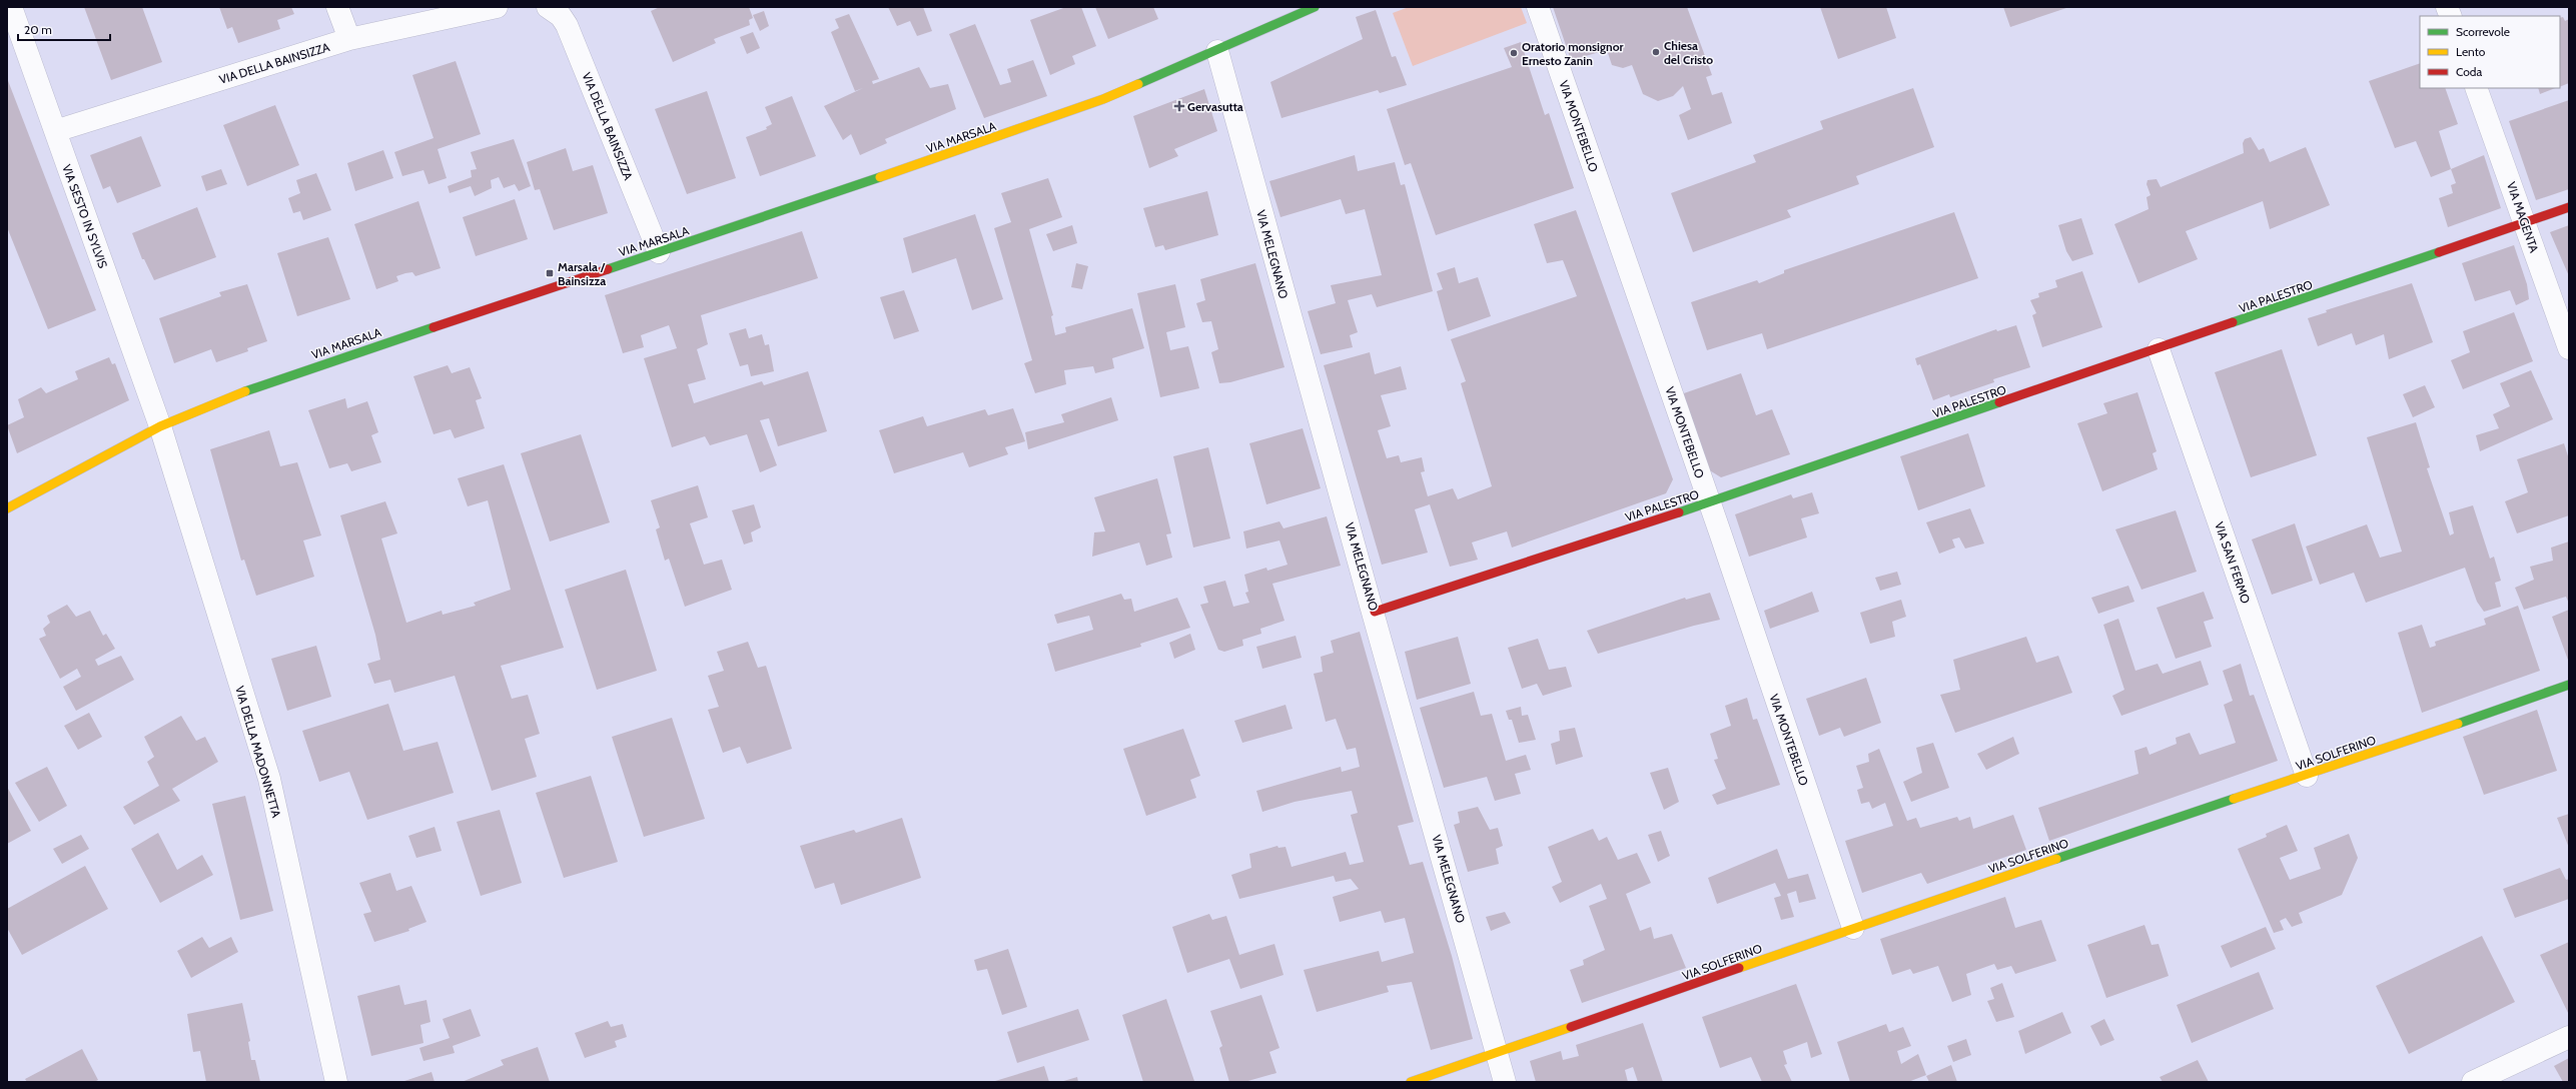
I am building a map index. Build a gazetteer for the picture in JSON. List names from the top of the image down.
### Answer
{
  "streets": {
    "street": [
      "VIA DELLA BAINSIZZA",
      "VIA MONTEBELLO",
      "VIA MARSALA",
      "VIA SESTO IN SYLVIS",
      "VIA MAGENTA",
      "VIA MELEGNANO",
      "VIA PALESTRO",
      "VIA SAN FERMO",
      "VIA DELLA MADONNETTA",
      "VIA SOLFERINO"
    ]
  },
  "crossings": [
    ["VIA DELLA BAINSIZZA", "VIA MARSALA"],
    ["VIA DELLA BAINSIZZA", "VIA SESTO IN SYLVIS"],
    ["VIA MONTEBELLO", "VIA PALESTRO"],
    ["VIA MONTEBELLO", "VIA SOLFERINO"],
    ["VIA MARSALA", "VIA SESTO IN SYLVIS"],
    ["VIA MARSALA", "VIA MELEGNANO"],
    ["VIA MARSALA", "VIA DELLA MADONNETTA"],
    ["VIA SESTO IN SYLVIS", "VIA DELLA MADONNETTA"],
    ["VIA MAGENTA", "VIA PALESTRO"],
    ["VIA MELEGNANO", "VIA PALESTRO"],
    ["VIA MELEGNANO", "VIA SOLFERINO"],
    ["VIA PALESTRO", "VIA SAN FERMO"],
    ["VIA SAN FERMO", "VIA SOLFERINO"]
  ],
  "places": {
    "other": ["Chiesa del Cristo", "Oratorio monsignor Ernesto Zanin"],
    "health": ["Gervasutta"],
    "transit": ["Marsala / Bainsizza"]
  },
  "legend": ["Scorrevole", "Lento", "Coda"],
  "scale_bar": "20 m"
}
